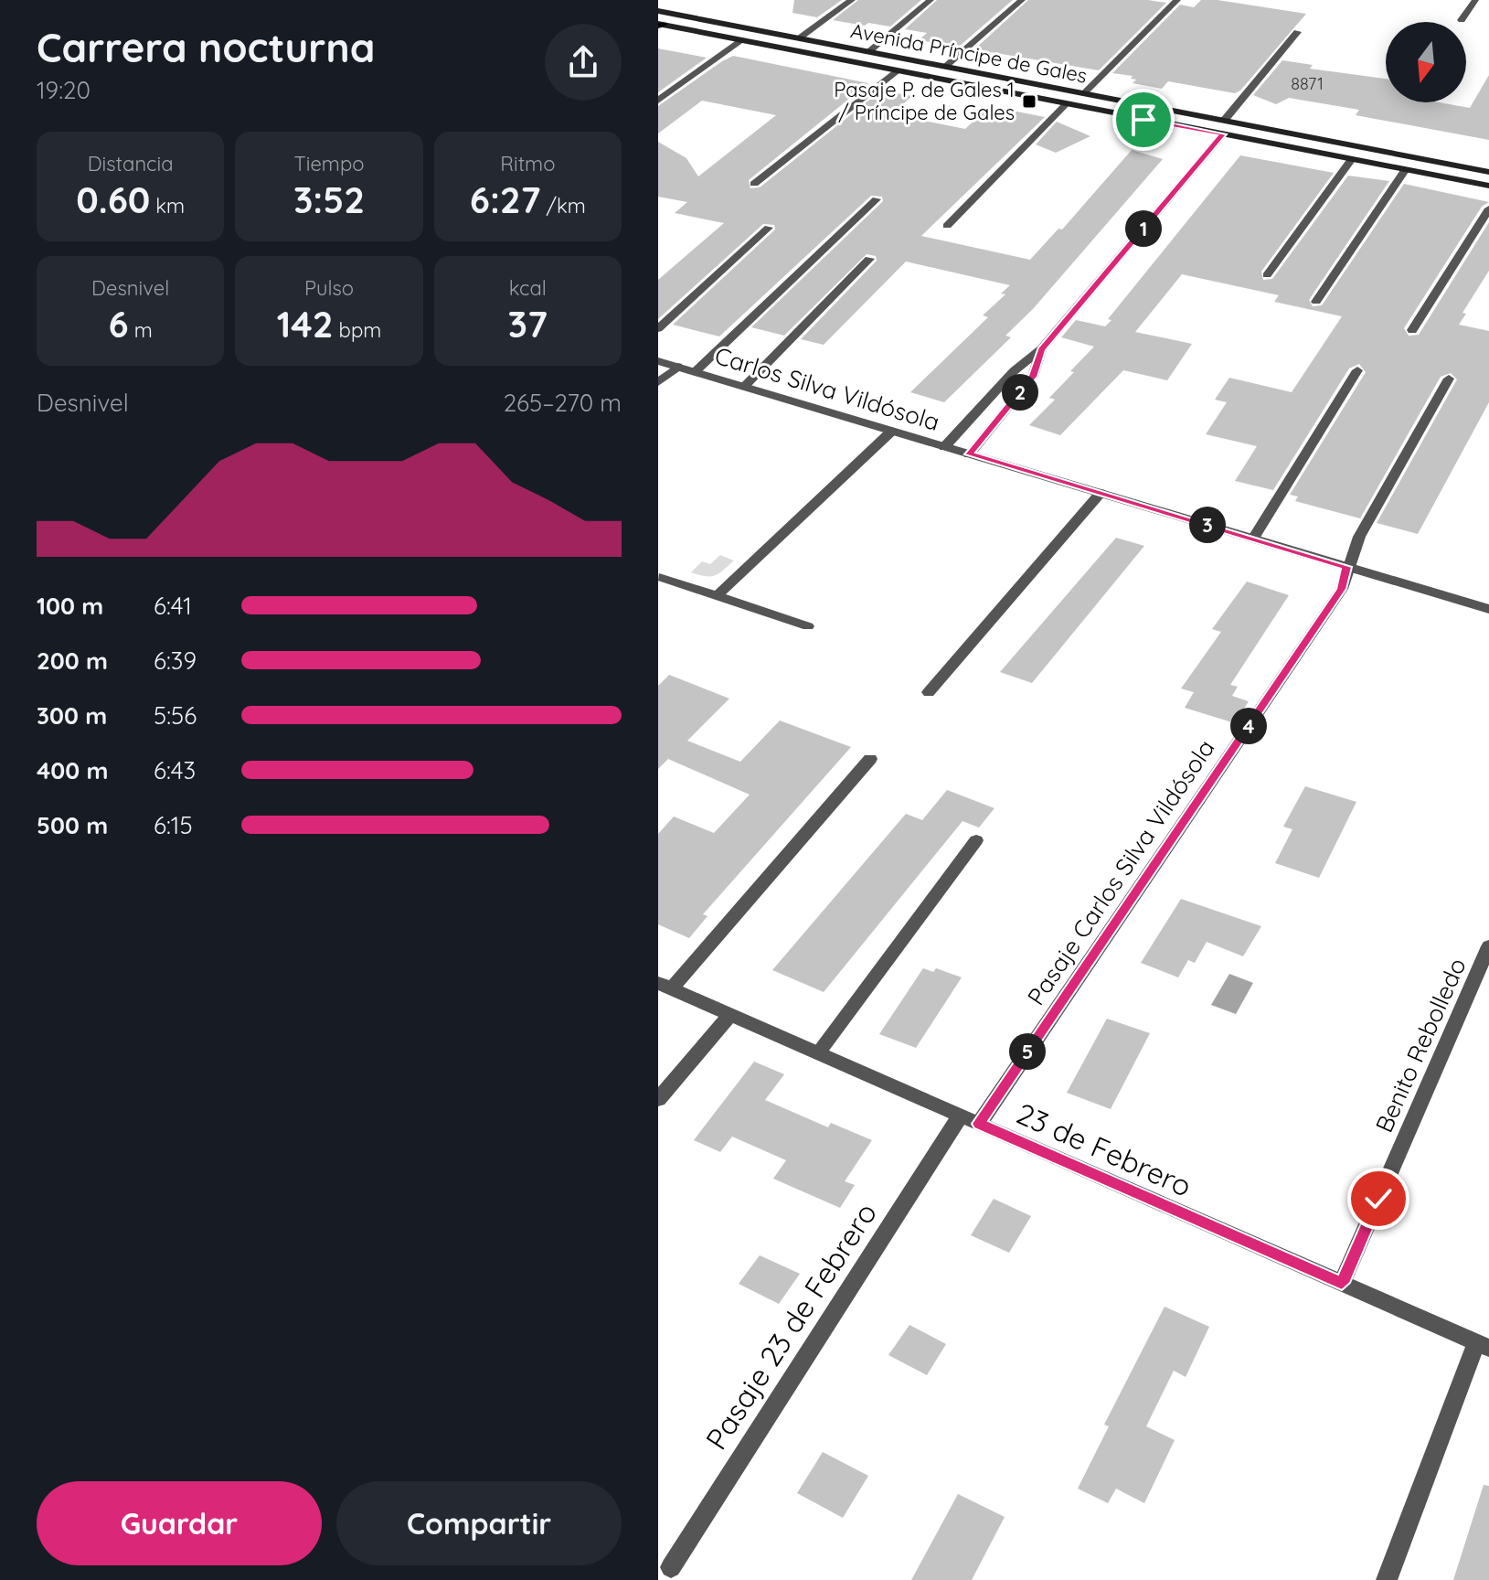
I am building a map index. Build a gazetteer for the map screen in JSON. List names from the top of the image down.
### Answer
{
  "streets": {
    "main road": ["Avenida Príncipe de Gales"],
    "street": [
      "Carlos Silva Vildósola",
      "Pasaje Carlos Silva Vildósola",
      "Benito Rebolledo",
      "23 de Febrero",
      "Pasaje 23 de Febrero"
    ]
  },
  "crossings": [
    ["Carlos Silva Vildósola", "Pasaje Carlos Silva Vildósola"],
    ["Pasaje Carlos Silva Vildósola", "23 de Febrero"],
    ["Benito Rebolledo", "23 de Febrero"],
    ["23 de Febrero", "Pasaje 23 de Febrero"]
  ],
  "places": {
    "transit": ["Pasaje P. de Gales 1 / Príncipe de Gales"]
  },
  "house_numbers": ["8871"],
  "north": "bottom",
  "page": {
    "heading": ["Carrera nocturna", "19:20"],
    "stats": [
      ["Distancia", "0.60 km"],
      ["Tiempo", "3:52"],
      ["Ritmo", "6:27 /km"],
      ["Desnivel", "6 m"],
      ["Pulso", "142 bpm"],
      ["kcal", "37"]
    ],
    "pins": [
      "1",
      "2",
      "3",
      "4",
      "5"
    ],
    "chart": ["Desnivel", "265–270 m"],
    "list": [
      {
        "name": "100 m",
        "note": "6:41"
      },
      {
        "name": "200 m",
        "note": "6:39"
      },
      {
        "name": "300 m",
        "note": "5:56"
      },
      {
        "name": "400 m",
        "note": "6:43"
      },
      {
        "name": "500 m",
        "note": "6:15"
      }
    ],
    "buttons": ["Guardar", "Compartir"]
  }
}
